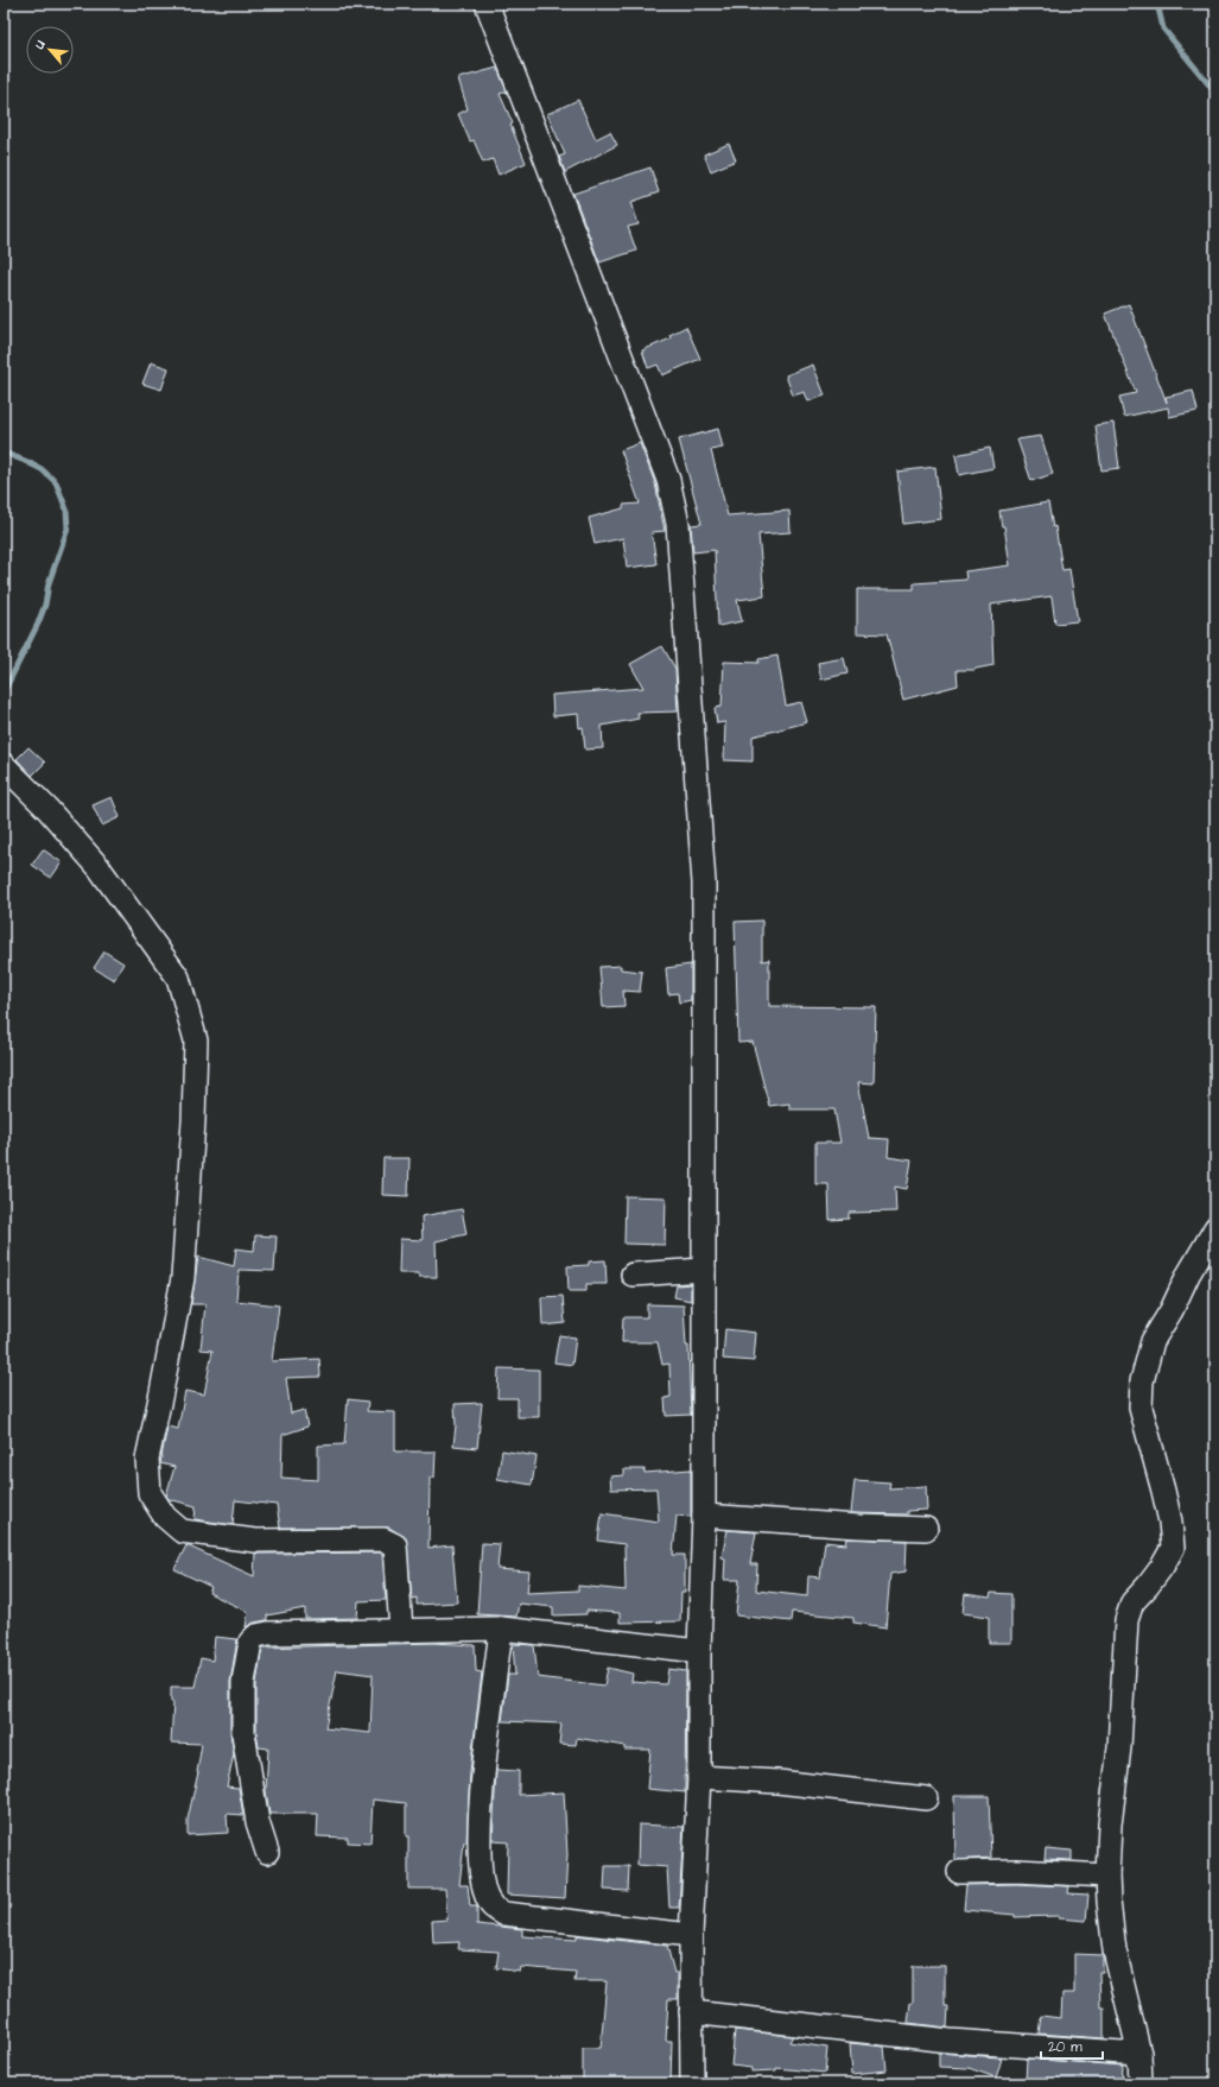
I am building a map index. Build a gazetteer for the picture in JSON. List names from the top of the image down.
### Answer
{
  "scale_bar": "20 m",
  "north": "top left"
}
